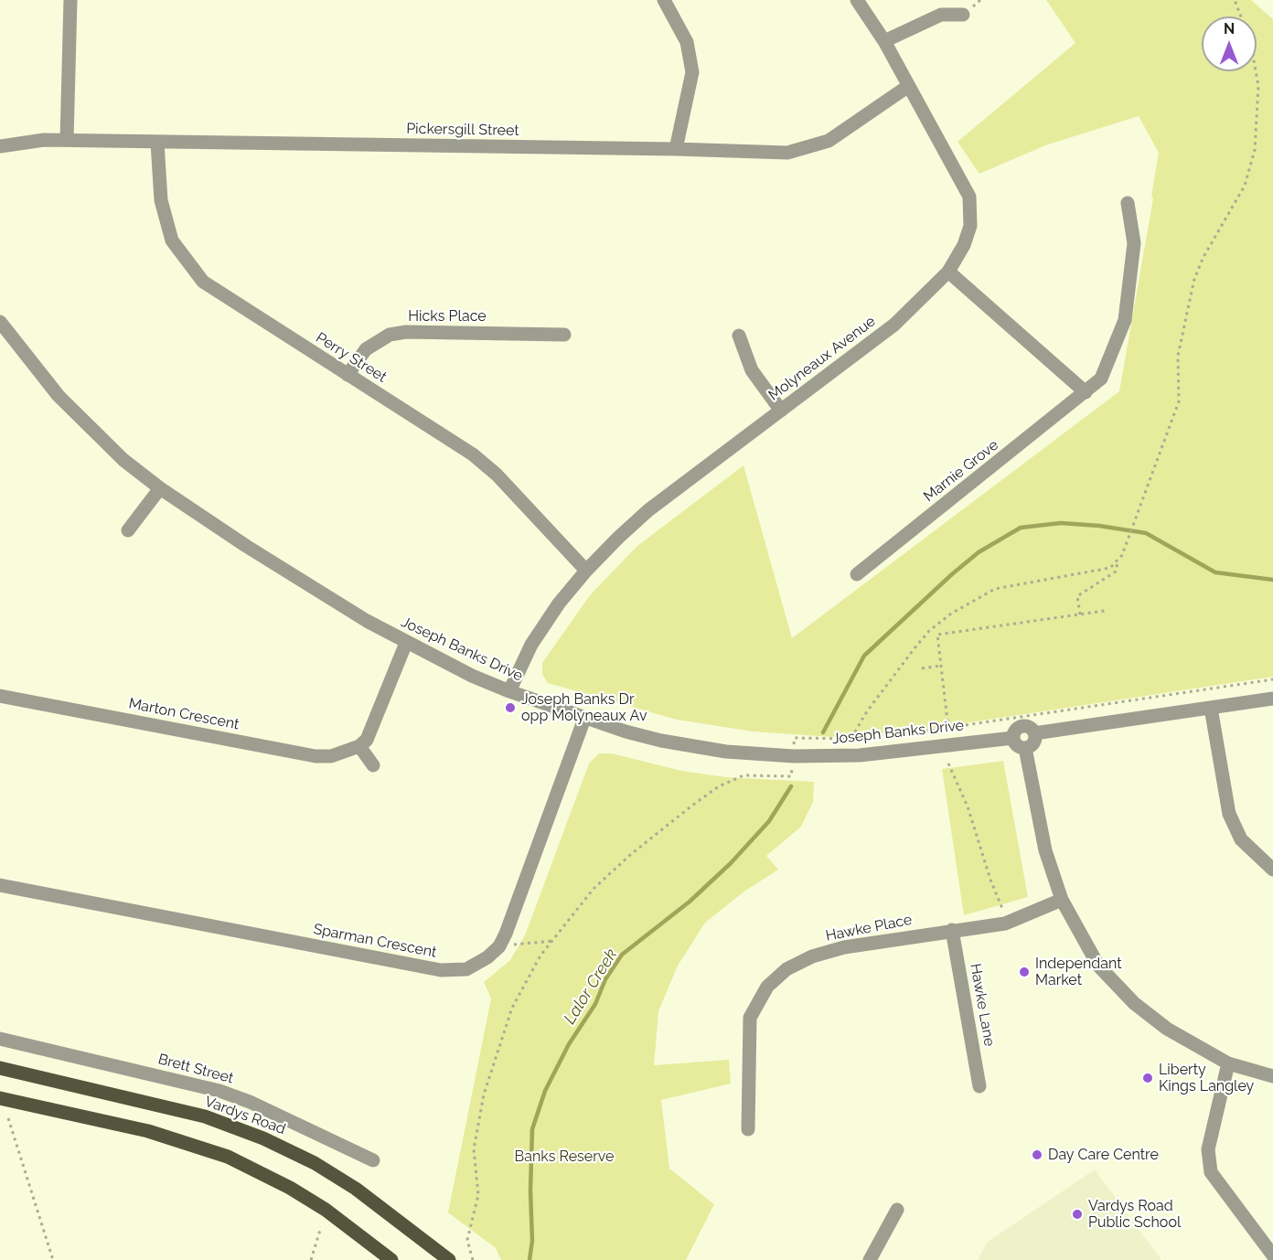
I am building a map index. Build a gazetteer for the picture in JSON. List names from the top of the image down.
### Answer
{
  "streets": {
    "main road": ["Vardys Road"],
    "street": [
      "Pickersgill Street",
      "Hicks Place",
      "Perry Street",
      "Molyneaux Avenue",
      "Marnie Grove",
      "Joseph Banks Drive",
      "Marton Crescent",
      "Hawke Place",
      "Sparman Crescent",
      "Hawke Lane",
      "Brett Street"
    ]
  },
  "crossings": [
    ["Pickersgill Street", "Perry Street"],
    ["Pickersgill Street", "Molyneaux Avenue"],
    ["Hicks Place", "Perry Street"],
    ["Perry Street", "Molyneaux Avenue"],
    ["Molyneaux Avenue", "Joseph Banks Drive"],
    ["Hawke Place", "Hawke Lane"]
  ],
  "water": ["Lalor Creek"],
  "parks": ["Banks Reserve"],
  "places": [
    "Joseph Banks Dr opp Molyneaux Av",
    "Independant Market",
    "Liberty Kings Langley",
    "Day Care Centre",
    "Vardys Road Public School"
  ],
  "north": "top"
}
